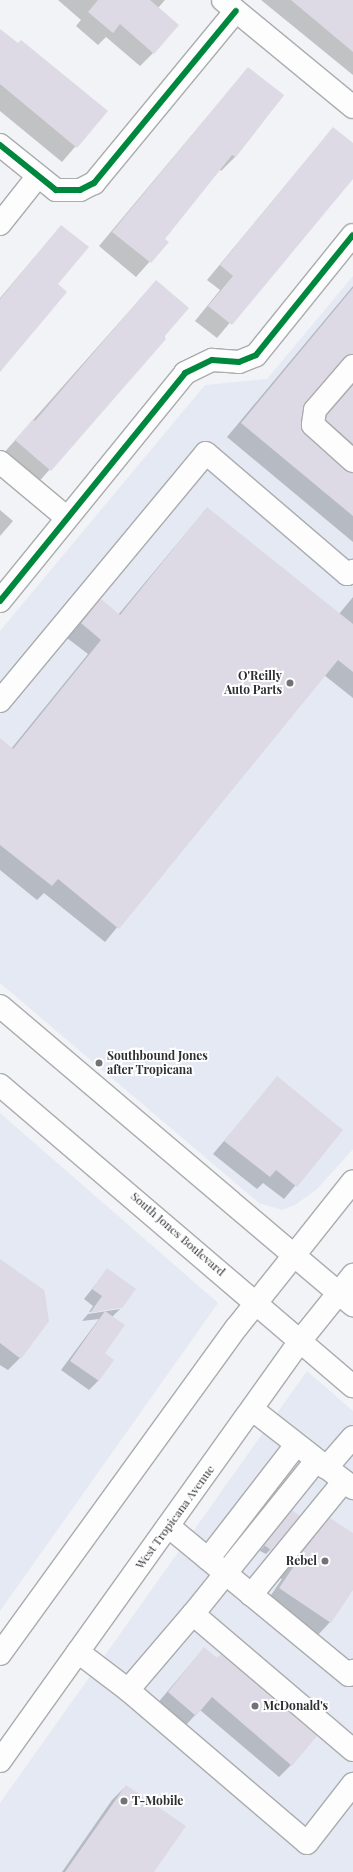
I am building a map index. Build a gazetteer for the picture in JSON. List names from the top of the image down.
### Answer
{
  "streets": {
    "main road": ["South Jones Boulevard", "West Tropicana Avenue"]
  },
  "crossings": [
    ["South Jones Boulevard", "West Tropicana Avenue"]
  ],
  "places": [
    "O'Reilly Auto Parts",
    "Southbound Jones after Tropicana",
    "Rebel",
    "McDonald's",
    "T-Mobile"
  ]
}
